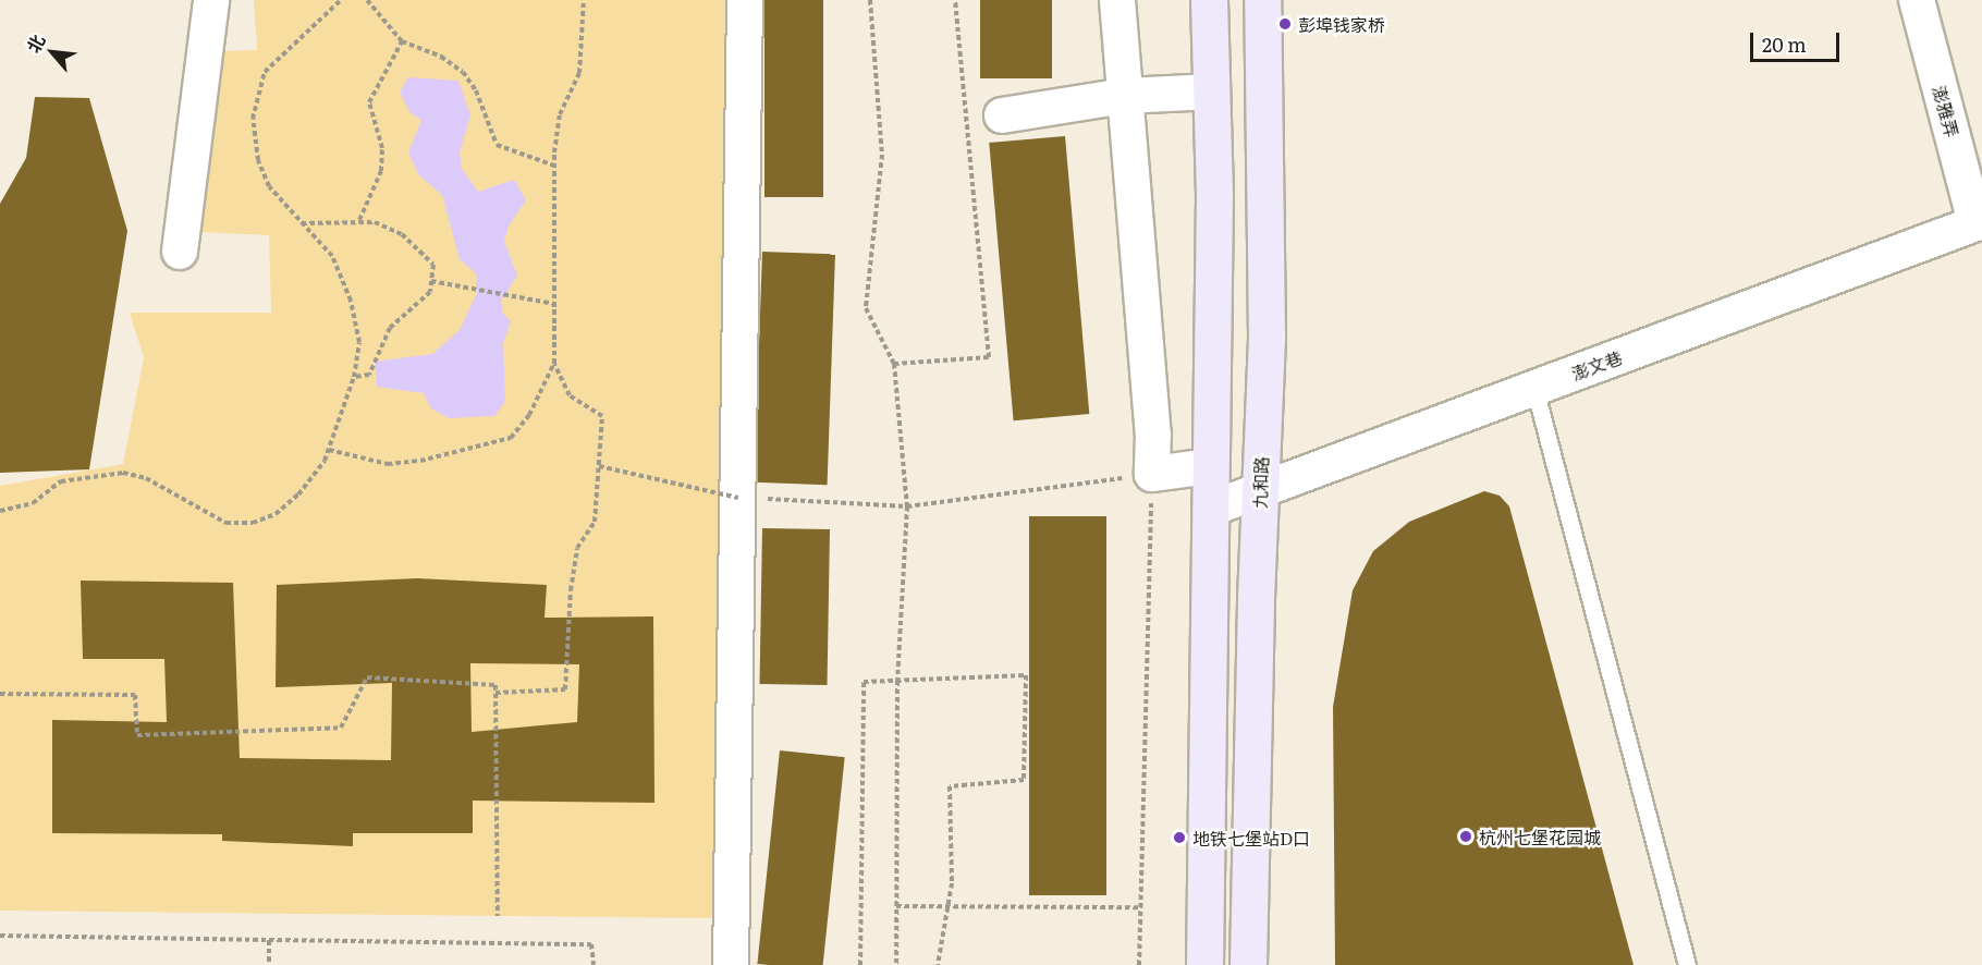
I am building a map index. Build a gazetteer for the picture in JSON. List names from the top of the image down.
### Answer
{
  "streets": {
    "street": ["澎雅弄", "澎文巷", "九和路"]
  },
  "crossings": [
    ["澎雅弄", "澎文巷"],
    ["澎文巷", "九和路"]
  ],
  "places": ["彭埠钱家桥", "杭州七堡花园城", "地铁七堡站D口"],
  "scale_bar": "20 m",
  "north": "top left"
}
